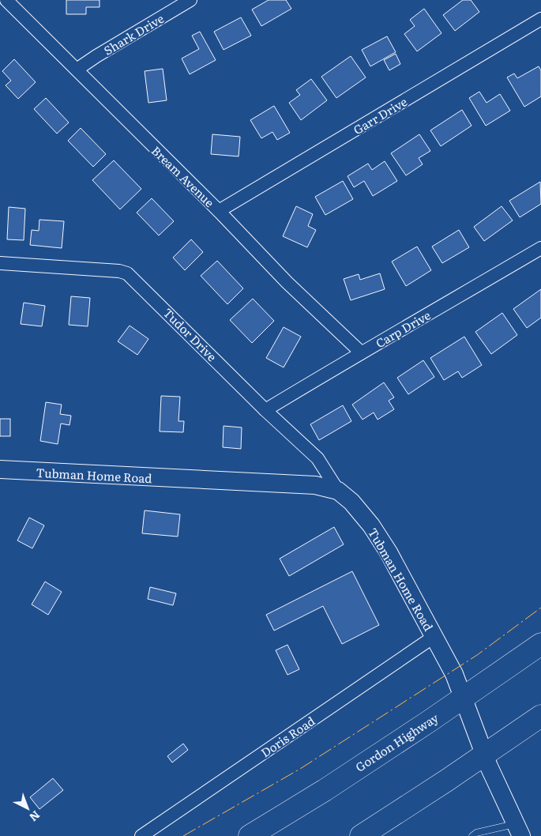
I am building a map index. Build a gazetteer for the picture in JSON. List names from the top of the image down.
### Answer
{
  "streets": {
    "highway": ["Gordon Highway"],
    "street": [
      "Shark Drive",
      "Garr Drive",
      "Bream Avenue",
      "Carp Drive",
      "Tudor Drive",
      "Tubman Home Road",
      "Doris Road"
    ]
  },
  "crossings": [
    ["Shark Drive", "Bream Avenue"],
    ["Garr Drive", "Bream Avenue"],
    ["Bream Avenue", "Carp Drive"],
    ["Carp Drive", "Tudor Drive"],
    ["Tudor Drive", "Tubman Home Road"],
    ["Tubman Home Road", "Doris Road"],
    ["Tubman Home Road", "Gordon Highway"]
  ],
  "north": "bottom right"
}
